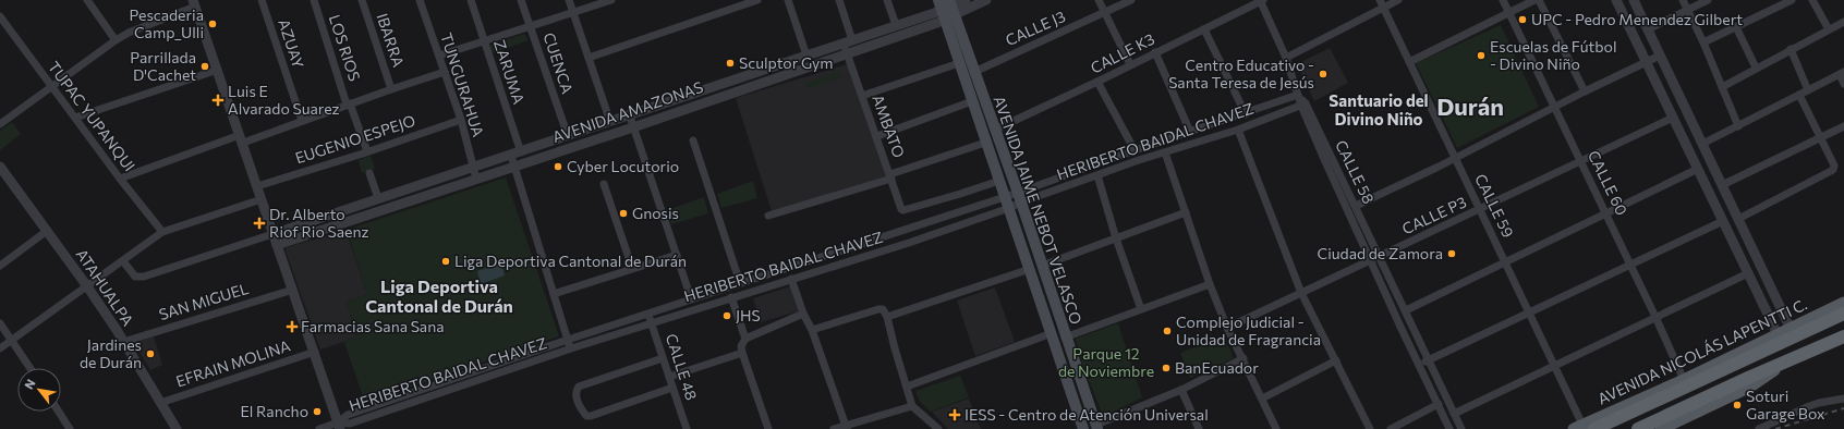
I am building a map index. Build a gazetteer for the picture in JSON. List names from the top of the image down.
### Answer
{
  "streets": {
    "highway": ["AVENIDA NICOLÁS LAPENTTI C."],
    "main road": ["AVENIDA JAIME NEBOT VELASCO"],
    "street": [
      "CALLE J3",
      "IBARRA",
      "AZUAY",
      "LOS RIOS",
      "CALLE K3",
      "CUENCA",
      "ZARUMA",
      "TUNGURAHUA",
      "AVENIDA AMAZONAS",
      "TUPAC YUPANQUI",
      "AMBATO",
      "EUGENIO ESPEJO",
      "HERIBERTO BAIDAL CHAVEZ",
      "CALLE 58",
      "CALLE 60",
      "CALLE 59",
      "CALLE P3",
      "ATAHUALPA",
      "SAN MIGUEL",
      "EFRAIN MOLINA",
      "CALLE 48"
    ]
  },
  "crossings": [
    ["CALLE J3", "AVENIDA JAIME NEBOT VELASCO"],
    ["LOS RIOS", "EUGENIO ESPEJO"],
    ["CALLE K3", "CALLE 58"],
    ["CALLE K3", "AVENIDA JAIME NEBOT VELASCO"],
    ["CUENCA", "AVENIDA AMAZONAS"],
    ["ZARUMA", "AVENIDA AMAZONAS"],
    ["ZARUMA", "HERIBERTO BAIDAL CHAVEZ"],
    ["TUNGURAHUA", "AVENIDA AMAZONAS"],
    ["TUNGURAHUA", "EUGENIO ESPEJO"],
    ["AVENIDA AMAZONAS", "AMBATO"],
    ["AVENIDA AMAZONAS", "AVENIDA JAIME NEBOT VELASCO"],
    ["AMBATO", "AVENIDA JAIME NEBOT VELASCO"],
    ["HERIBERTO BAIDAL CHAVEZ", "CALLE 58"],
    ["HERIBERTO BAIDAL CHAVEZ", "AVENIDA JAIME NEBOT VELASCO"],
    ["HERIBERTO BAIDAL CHAVEZ", "CALLE 48"],
    ["CALLE 58", "CALLE P3"],
    ["CALLE 60", "CALLE P3"],
    ["CALLE 60", "AVENIDA NICOLÁS LAPENTTI C."],
    ["CALLE 59", "CALLE P3"],
    ["CALLE 59", "AVENIDA NICOLÁS LAPENTTI C."],
    ["ATAHUALPA", "SAN MIGUEL"],
    ["ATAHUALPA", "EFRAIN MOLINA"]
  ],
  "districts": ["Santuario del Divino Niño", "Durán", "Liga Deportiva Cantonal de Durán"],
  "parks": ["Parque 12 de Noviembre"],
  "places": {
    "other": [
      "UPC - Pedro Menendez Gilbert",
      "Pescaderia Camp_Ulli",
      "Escuelas de Fútbol - Divino Niño",
      "Sculptor Gym",
      "Parrillada D'Cachet",
      "Centro Educativo - Santa Teresa de Jesús",
      "Cyber Locutorio",
      "Gnosis",
      "Ciudad de Zamora",
      "Liga Deportiva Cantonal de Durán",
      "JHS",
      "Complejo Judicial - Unidad de Fragrancia",
      "Jardines de Durán",
      "BanEcuador",
      "Soturi Garage Box",
      "El Rancho"
    ],
    "health": [
      "Luis E Alvarado Suarez",
      "Dr. Alberto Riof Rio Saenz",
      "Farmacias Sana Sana",
      "IESS - Centro de Atención Universal"
    ]
  },
  "north": "top left"
}
